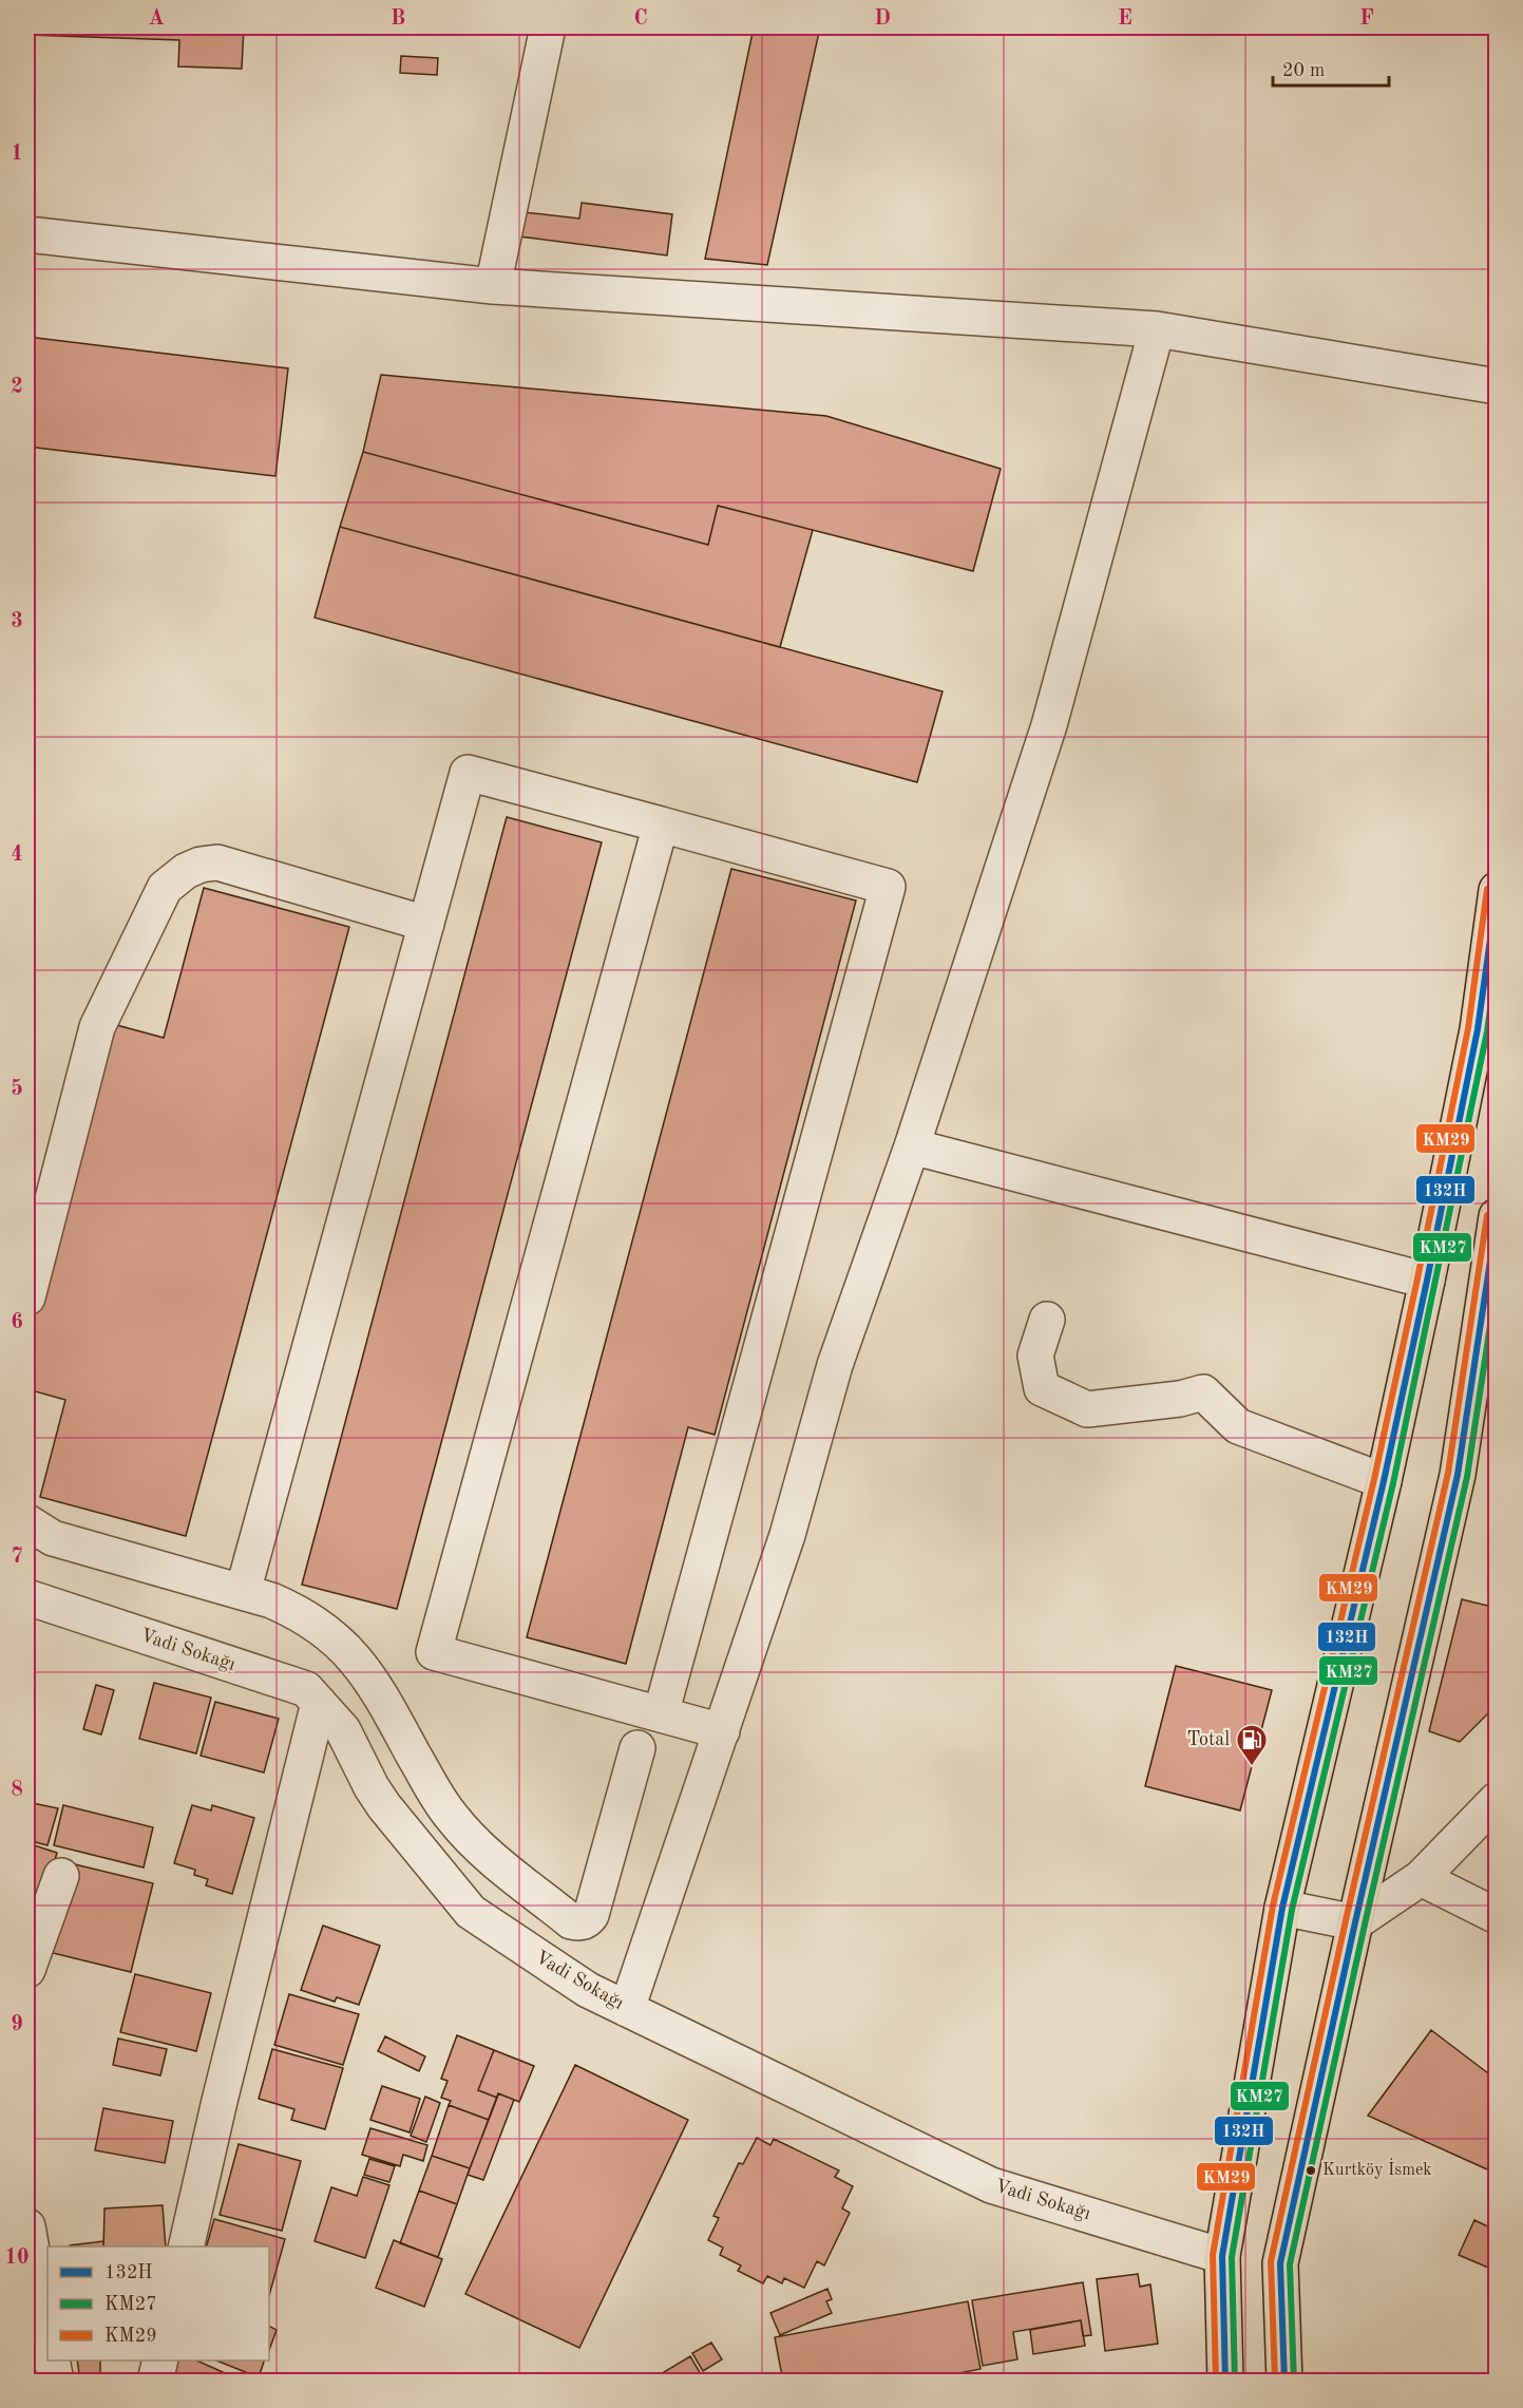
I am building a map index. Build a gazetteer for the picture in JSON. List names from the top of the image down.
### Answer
{
  "streets": {
    "street": ["Vadi Sokağı"]
  },
  "places": {
    "fuel station": ["Total"],
    "other": ["Kurtköy İsmek"]
  },
  "lines": ["transit line KM29", "transit line 132H", "transit line KM27"],
  "legend": ["132H", "KM27", "KM29"],
  "scale_bar": "20 m",
  "grid": {
    "columns": [
      "A",
      "B",
      "C",
      "D",
      "E",
      "F"
    ],
    "rows": [
      "1",
      "2",
      "3",
      "4",
      "5",
      "6",
      "7",
      "8",
      "9",
      "10"
    ]
  }
}
